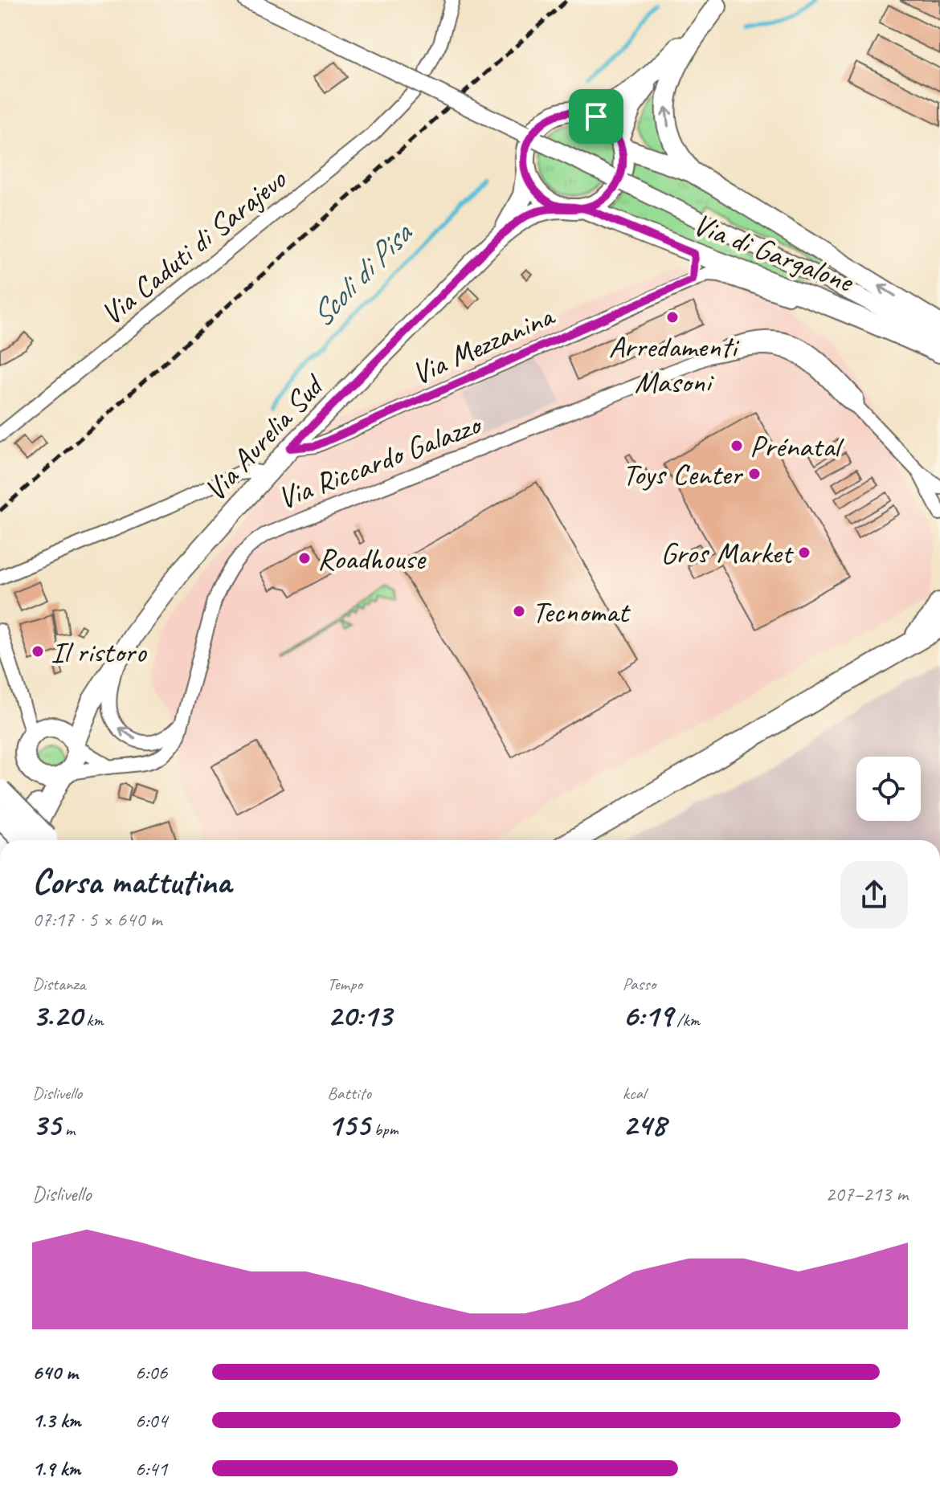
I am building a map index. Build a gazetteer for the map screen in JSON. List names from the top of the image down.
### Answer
{
  "streets": {
    "main road": ["Via di Gargalone", "Via Aurelia Sud"],
    "street": ["Via Caduti di Sarajevo", "Via Mezzanina", "Via Riccardo Galazzo"]
  },
  "crossings": [
    ["Via di Gargalone", "Via Mezzanina"],
    ["Via di Gargalone", "Via Aurelia Sud"],
    ["Via Mezzanina", "Via Aurelia Sud"]
  ],
  "water": ["Scoli di Pisa"],
  "places": [
    "Arredamenti Masoni",
    "Prénatal",
    "Toys Center",
    "Gros Market",
    "Roadhouse",
    "Tecnomat",
    "Il ristoro"
  ],
  "page": {
    "heading": ["Corsa mattutina", "07:17 · 5 × 640 m"],
    "stats": [
      ["Distanza", "3.20 km"],
      ["Tempo", "20:13"],
      ["Passo", "6:19 /km"],
      ["Dislivello", "35 m"],
      ["Battito", "155 bpm"],
      ["kcal", "248"]
    ],
    "chart": ["Dislivello", "207–213 m"],
    "list": [
      {
        "name": "640 m",
        "note": "6:06"
      },
      {
        "name": "1.3 km",
        "note": "6:04"
      },
      {
        "name": "1.9 km",
        "note": "6:41"
      }
    ]
  }
}
